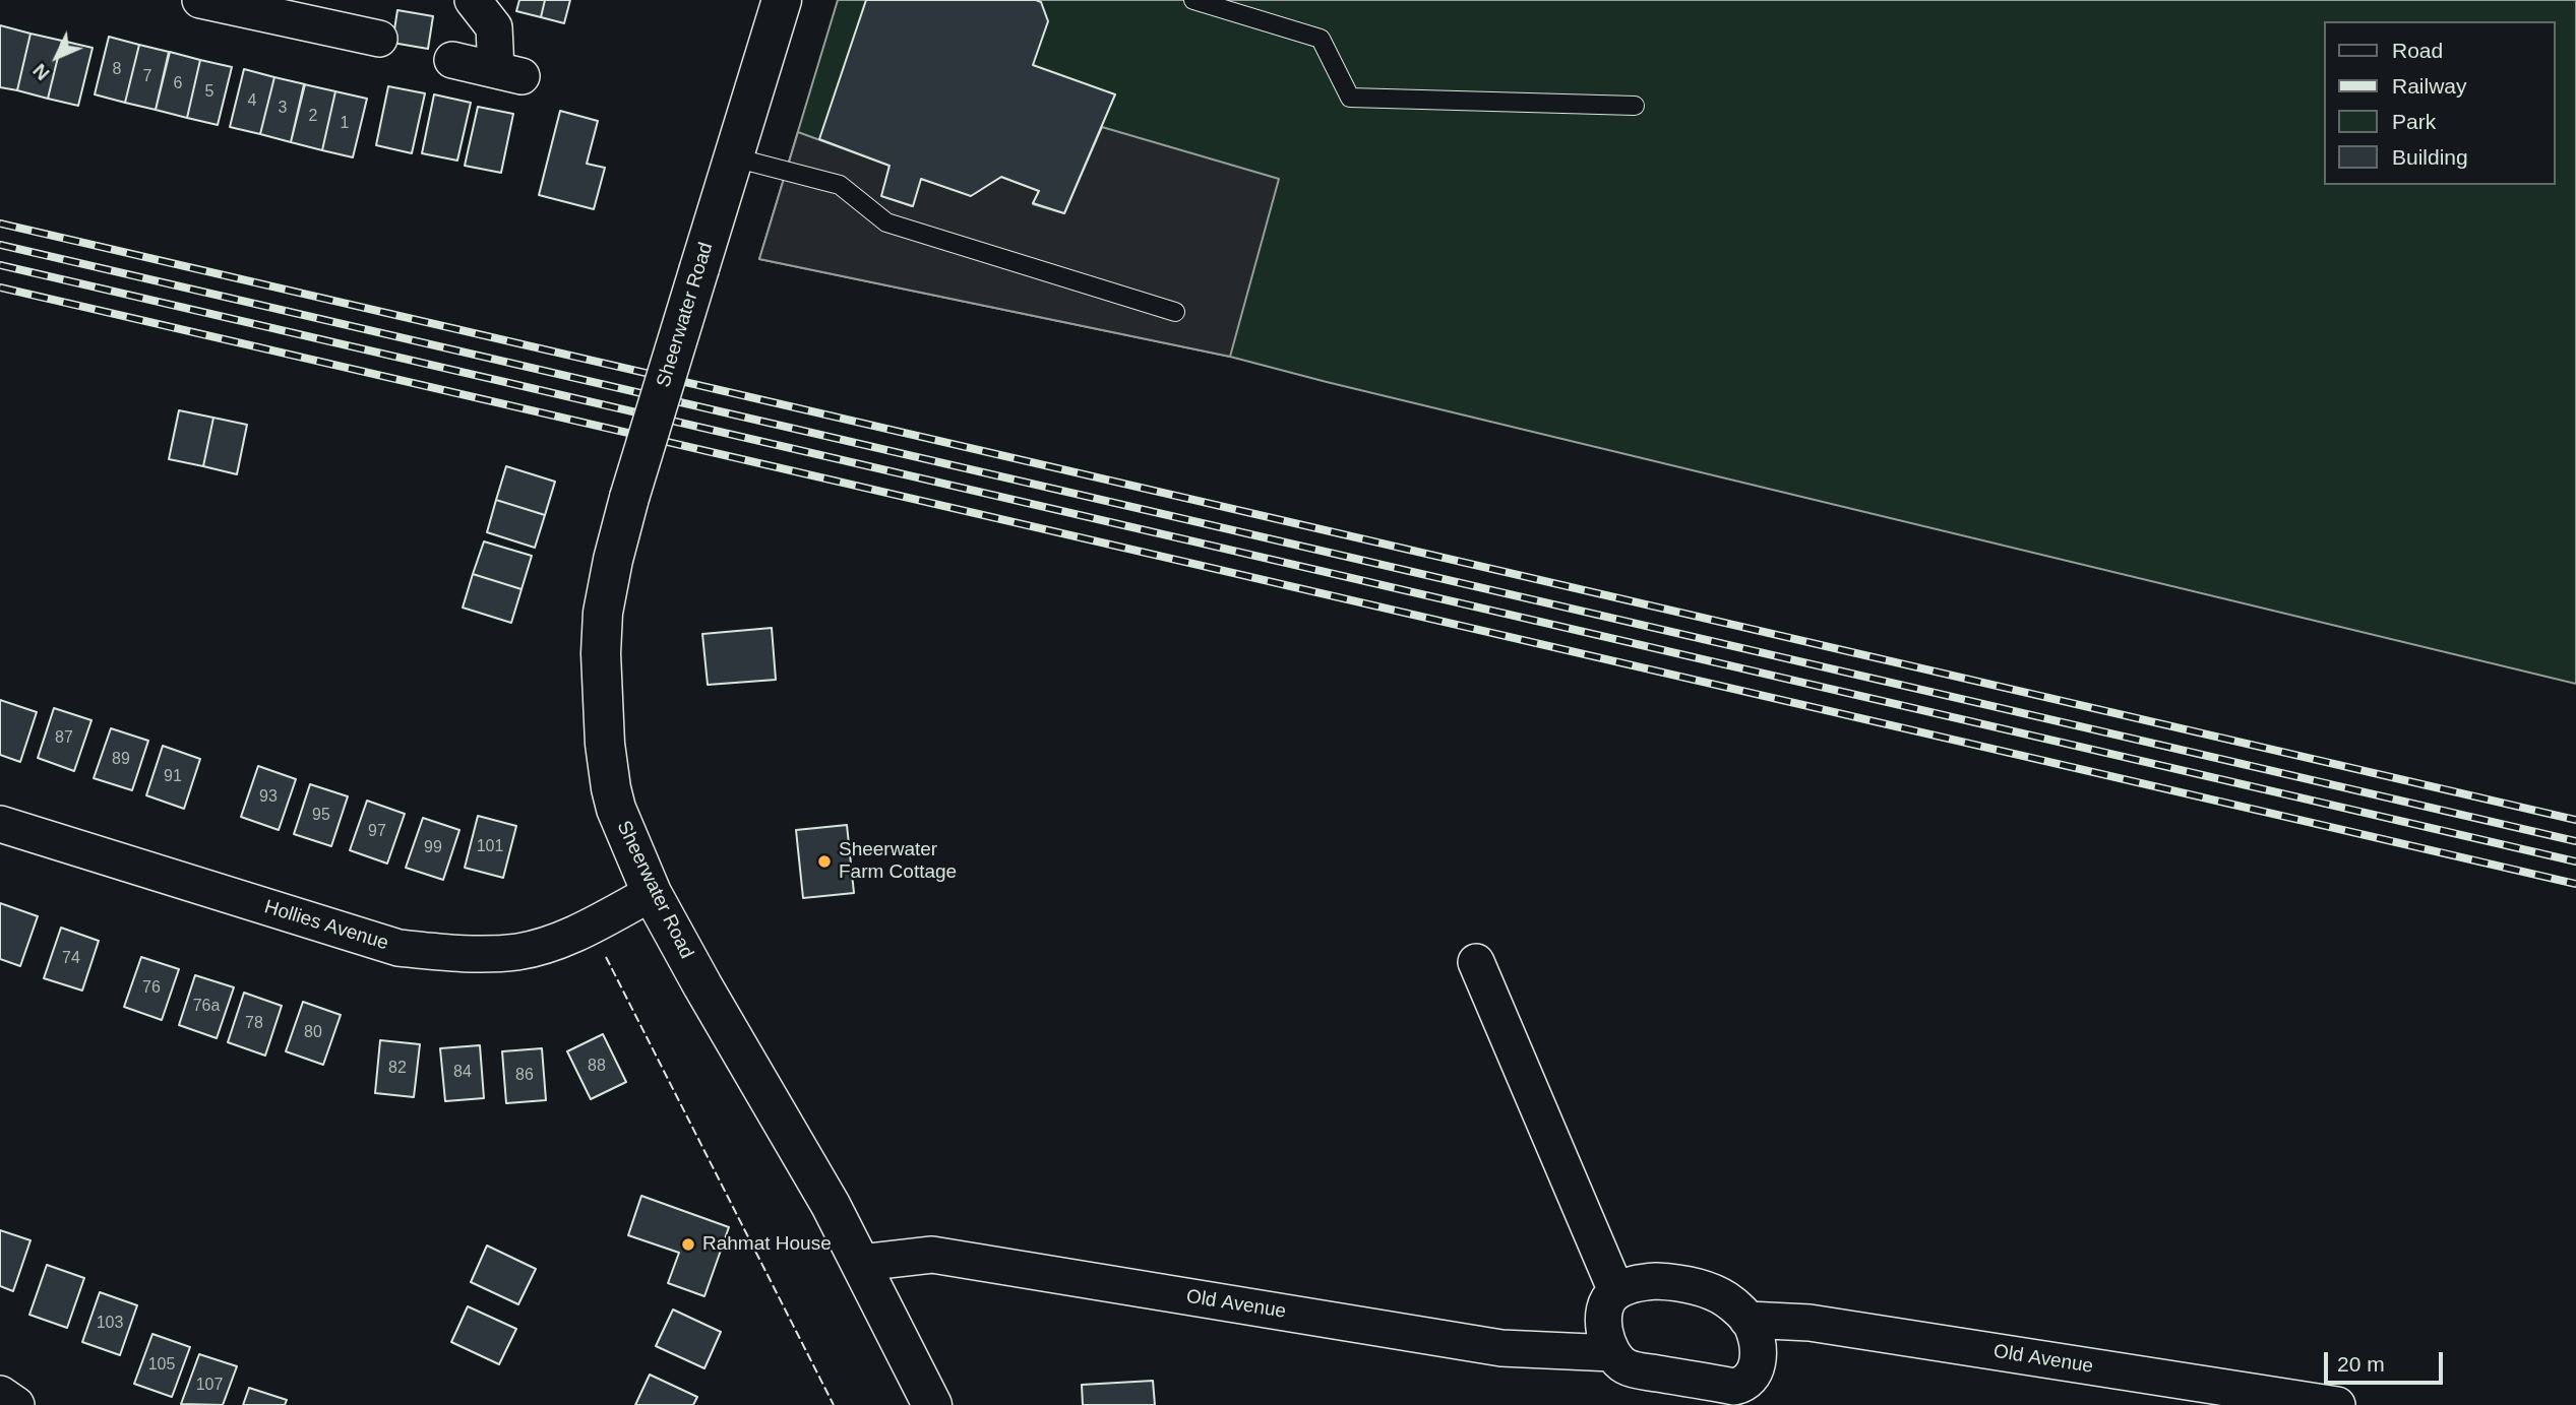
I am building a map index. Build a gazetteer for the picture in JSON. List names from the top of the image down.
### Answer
{
  "streets": {
    "main road": ["Sheerwater Road"],
    "street": ["Hollies Avenue", "Old Avenue"]
  },
  "crossings": [
    ["Sheerwater Road", "Hollies Avenue"],
    ["Sheerwater Road", "Old Avenue"]
  ],
  "places": ["Sheerwater Farm Cottage", "Rahmat House"],
  "house_numbers": [
    "8",
    "7",
    "6",
    "5",
    "4",
    "3",
    "2",
    "1",
    "87",
    "89",
    "91",
    "93",
    "95",
    "97",
    "101",
    "99",
    "74",
    "76",
    "76a",
    "78",
    "80",
    "88",
    "82",
    "84",
    "86",
    "103",
    "105",
    "107"
  ],
  "legend": [
    "Road",
    "Railway",
    "Park",
    "Building"
  ],
  "scale_bar": "20 m",
  "north": "bottom left"
}
